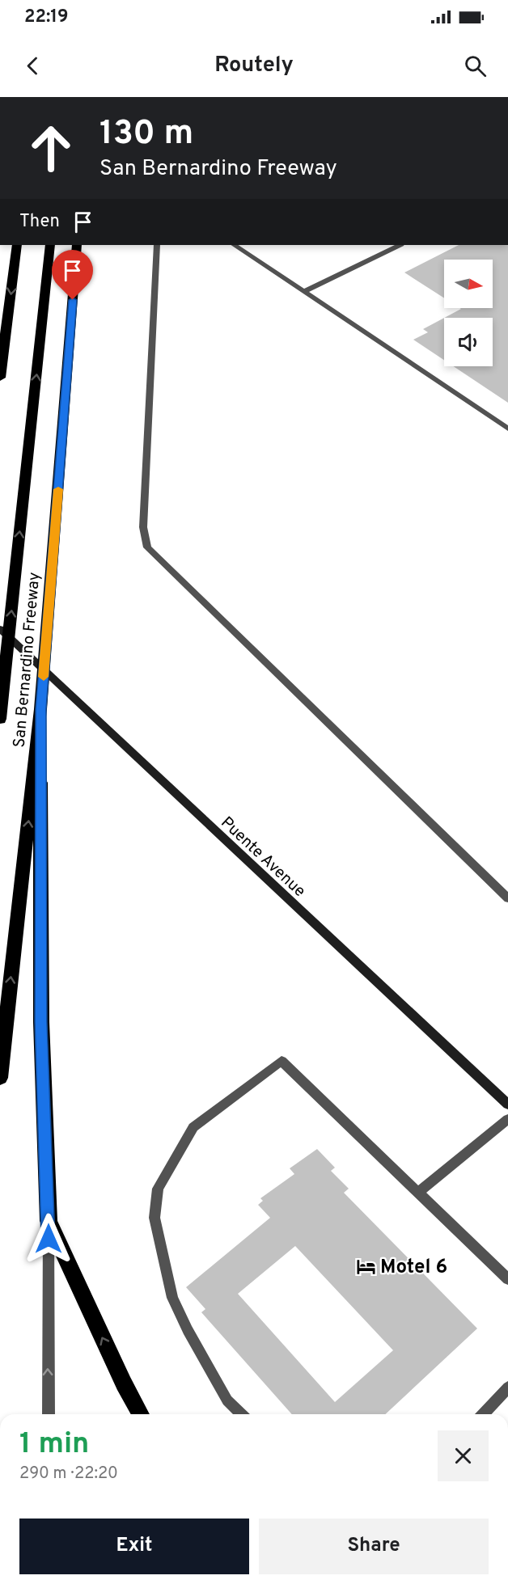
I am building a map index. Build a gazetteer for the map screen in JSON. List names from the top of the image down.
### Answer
{
  "streets": {
    "highway": ["San Bernardino Freeway"],
    "main road": ["Puente Avenue"]
  },
  "places": {
    "hotel": ["Motel 6"]
  },
  "north": "right",
  "page": {
    "status": "22:19",
    "header": "Routely",
    "turn": ["130 m", "San Bernardino Freeway"],
    "then": "Then",
    "heading": ["1 min", "290 m · 22:20"],
    "buttons": ["Exit", "Share"]
  }
}
